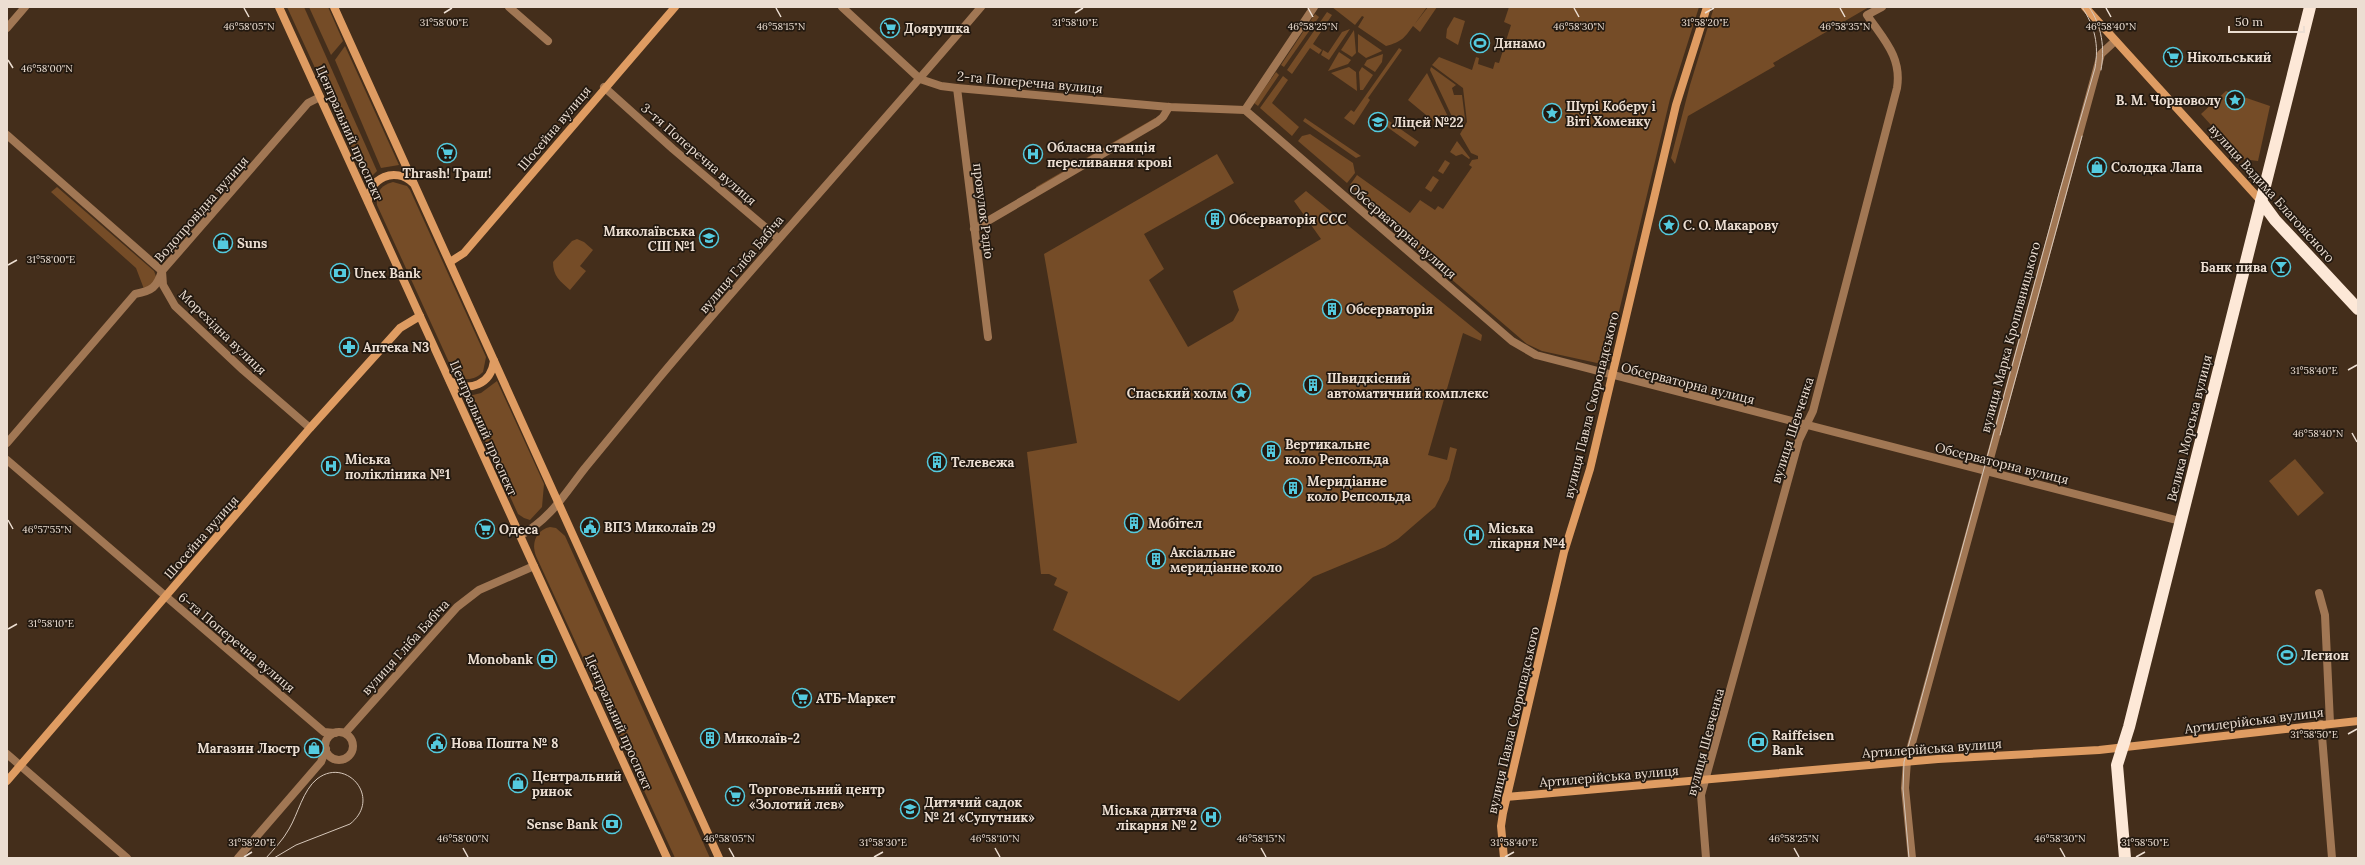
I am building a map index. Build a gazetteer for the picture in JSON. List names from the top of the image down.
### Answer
{
  "streets": {
    "highway": ["вулиця Вадима Благовісного", "Велика Морська вулиця"],
    "street": [
      "2-га Поперечна вулиця",
      "Шосейна вулиця",
      "Центральний проспект",
      "3-тя Поперечна вулиця",
      "Водопровідна вулиця",
      "провулок Радіо",
      "Обсерваторна вулиця",
      "вулиця Гліба Бабіча",
      "Морехідна вулиця",
      "вулиця Марка Кропивницького",
      "вулиця Павла Скоропадського",
      "вулиця Шевченка",
      "6-та Поперечна вулиця",
      "Артилерійська вулиця"
    ]
  },
  "crossings": [
    ["2-га Поперечна вулиця", "провулок Радіо"],
    ["2-га Поперечна вулиця", "Обсерваторна вулиця"],
    ["2-га Поперечна вулиця", "вулиця Гліба Бабіча"],
    ["Шосейна вулиця", "Центральний проспект"],
    ["Шосейна вулиця", "3-тя Поперечна вулиця"],
    ["Шосейна вулиця", "Морехідна вулиця"],
    ["Шосейна вулиця", "6-та Поперечна вулиця"],
    ["Центральний проспект", "Водопровідна вулиця"],
    ["Центральний проспект", "вулиця Гліба Бабіча"],
    ["3-тя Поперечна вулиця", "вулиця Гліба Бабіча"],
    ["вулиця Вадима Благовісного", "вулиця Марка Кропивницького"],
    ["вулиця Вадима Благовісного", "Велика Морська вулиця"],
    ["Водопровідна вулиця", "Морехідна вулиця"],
    ["Обсерваторна вулиця", "вулиця Марка Кропивницького"],
    ["Обсерваторна вулиця", "вулиця Павла Скоропадського"],
    ["Обсерваторна вулиця", "Велика Морська вулиця"],
    ["Обсерваторна вулиця", "вулиця Шевченка"],
    ["вулиця Марка Кропивницького", "Артилерійська вулиця"],
    ["вулиця Павла Скоропадського", "Артилерійська вулиця"],
    ["Велика Морська вулиця", "Артилерійська вулиця"],
    ["вулиця Шевченка", "Артилерійська вулиця"]
  ],
  "places": {
    "supermarket": [
      "Доярушка",
      "Нікольський",
      "Thrash! Траш!",
      "Одеса",
      "АТБ-Маркет",
      "Торговельний центр «Золотий лев»"
    ],
    "sports": ["Динамо", "Легион"],
    "place": [
      "В. М. Чорноволу",
      "Шурі Коберу і Віті Хоменку",
      "С. О. Макарову",
      "Спаський холм"
    ],
    "school or university": ["Ліцей №22", "Миколаївська СШ №1", "Дитячий садок № 21 «Супутник»"],
    "hospital": [
      "Обласна станція переливання крові",
      "Міська полікліника №1",
      "Міська лікарня №4",
      "Міська дитяча лікарня № 2"
    ],
    "shop": [
      "Солодка Лапа",
      "Suns",
      "Магазин Люстр",
      "Центральний ринок"
    ],
    "building": [
      "Обсерваторія ССС",
      "Обсерваторія",
      "Швидкісний автоматичний комплекс",
      "Вертикальне коло Репсольда",
      "Телевежа",
      "Меридіанне коло Репсольда",
      "Мобітел",
      "Аксіальне меридіанне коло",
      "Миколаїв-2"
    ],
    "bar": ["Банк пива"],
    "bank": [
      "Unex Bank",
      "Monobank",
      "Raiffeisen Bank",
      "Sense Bank"
    ],
    "pharmacy": ["Аптека N3"],
    "public building": ["ВПЗ Миколаїв 29", "Нова Пошта № 8"]
  },
  "scale_bar": "50 m",
  "coordinates": [
    "31°58'00\"E",
    "31°58'10\"E",
    "31°58'20\"E",
    "46°58'35\"N",
    "46°58'05\"N",
    "46°58'15\"N",
    "46°58'25\"N",
    "46°58'30\"N",
    "46°58'40\"N",
    "46°58'00\"N",
    "31°58'40\"E",
    "46°57'55\"N",
    "31°58'50\"E",
    "46°58'10\"N",
    "31°58'30\"E"
  ]
}
